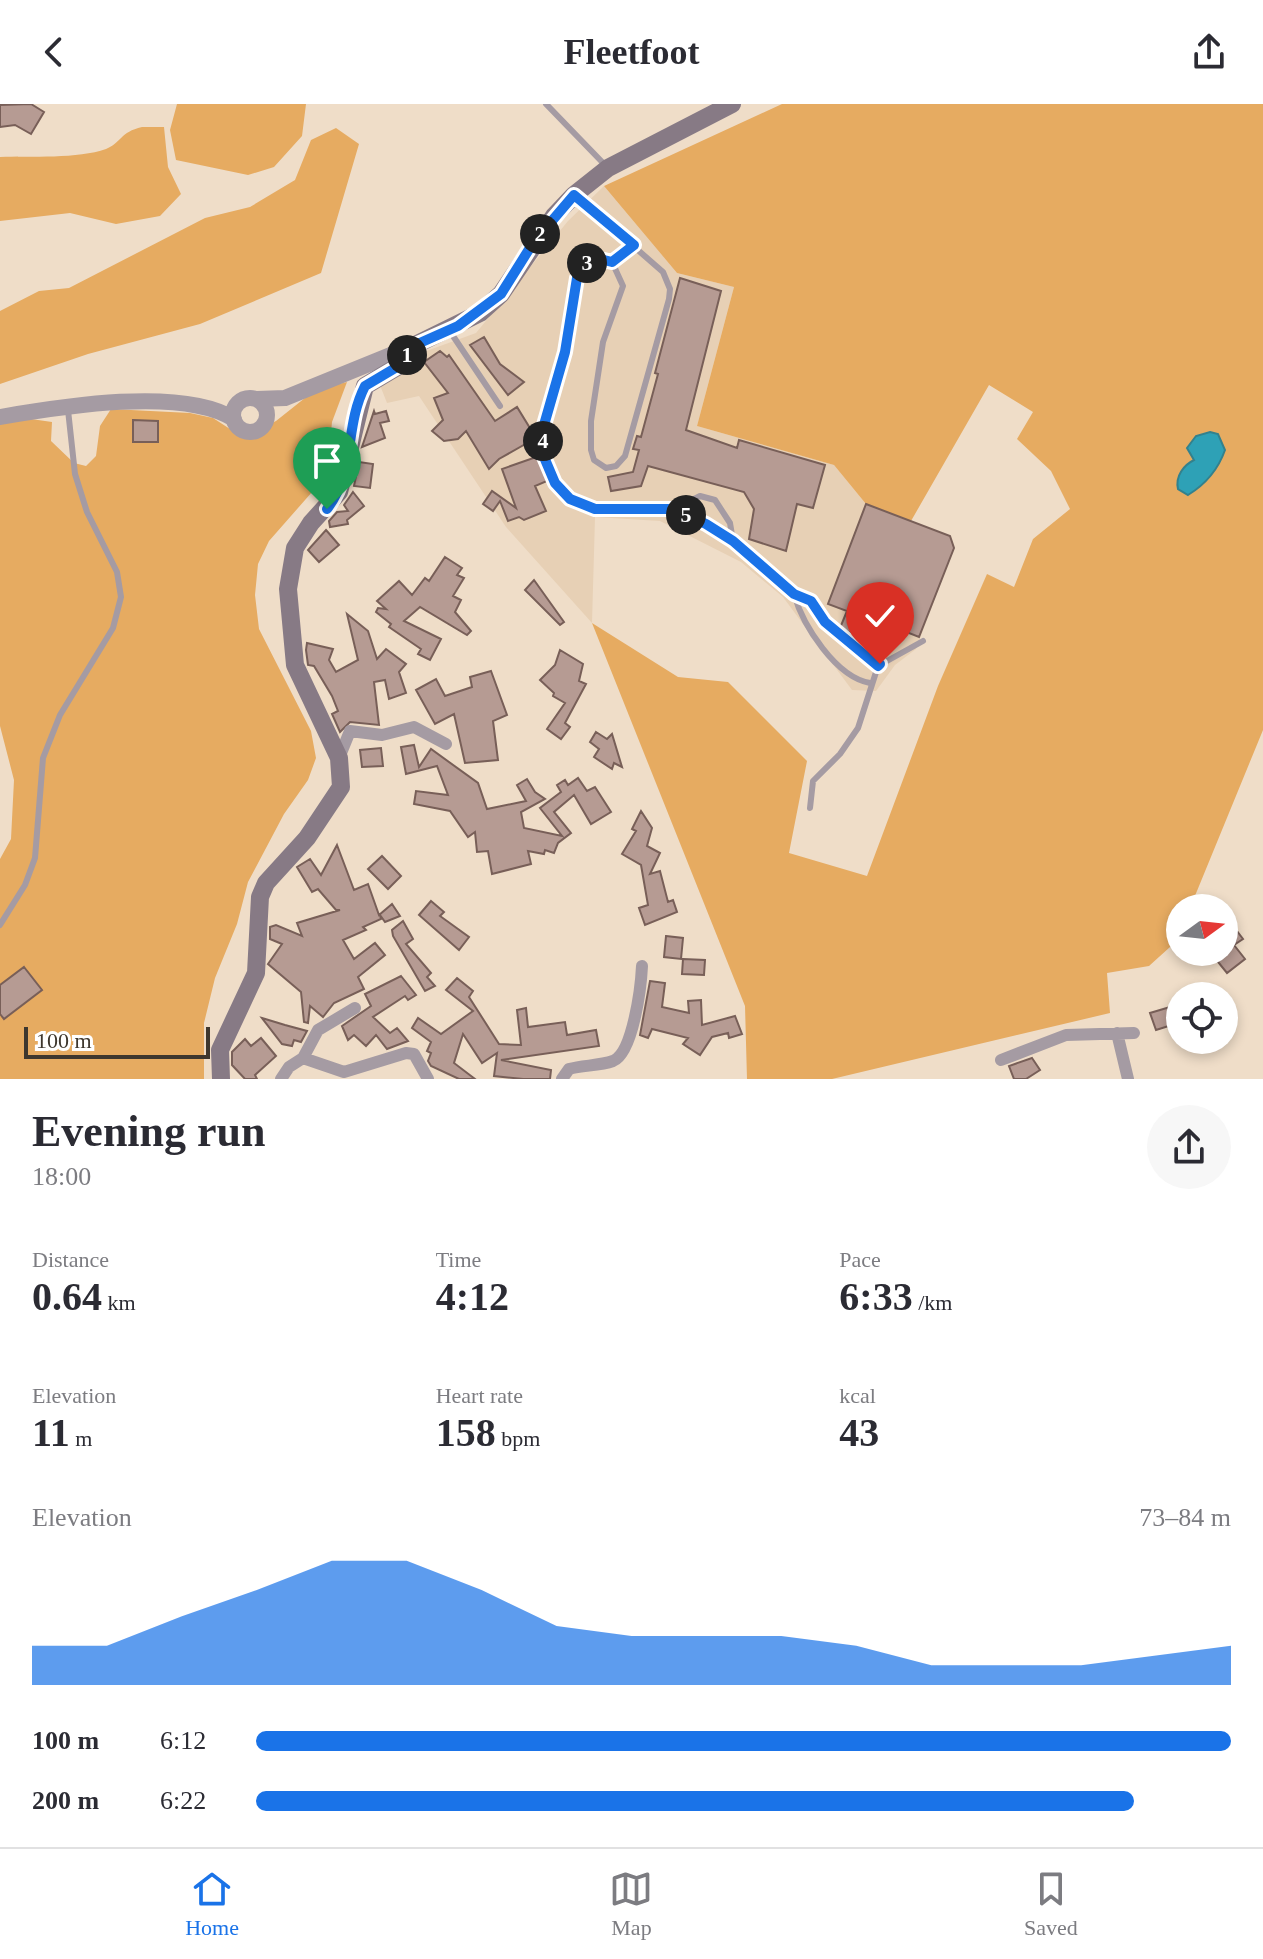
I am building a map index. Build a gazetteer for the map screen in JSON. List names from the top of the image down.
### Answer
{
  "scale_bar": "100 m",
  "north": "right",
  "page": {
    "header": "Fleetfoot",
    "pins": [
      "2",
      "3",
      "1",
      "4",
      "5"
    ],
    "scale": "100 m",
    "heading": ["Evening run", "18:00"],
    "stats": [
      ["Distance", "0.64 km"],
      ["Time", "4:12"],
      ["Pace", "6:33 /km"],
      ["Elevation", "11 m"],
      ["Heart rate", "158 bpm"],
      ["kcal", "43"]
    ],
    "chart": ["Elevation", "73–84 m"],
    "list": [
      {
        "name": "100 m",
        "note": "6:12"
      },
      {
        "name": "200 m",
        "note": "6:22"
      }
    ],
    "tabs": ["Home", "Map", "Saved"]
  }
}
